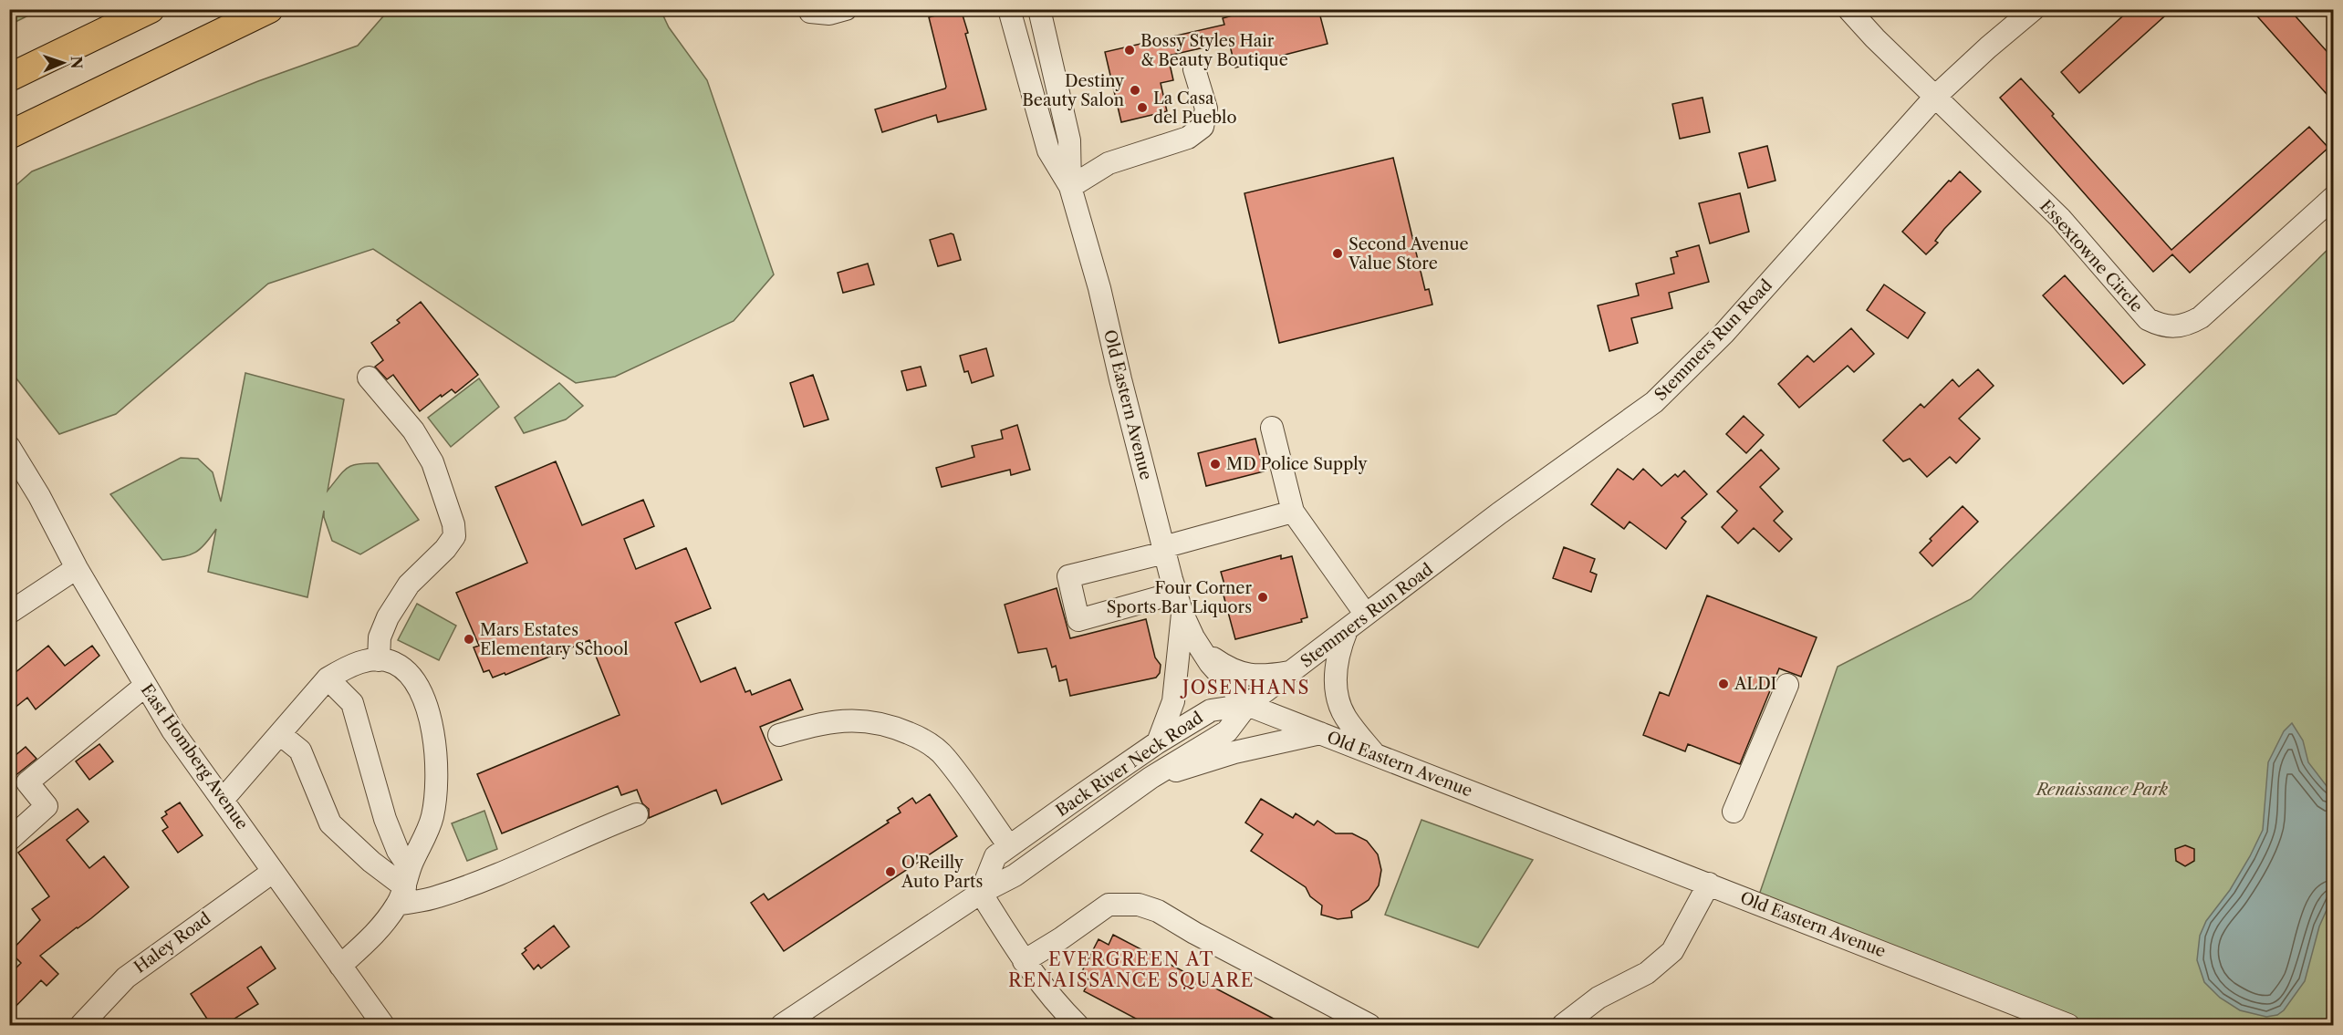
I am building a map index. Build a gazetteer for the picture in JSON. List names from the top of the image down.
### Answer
{
  "streets": {
    "street": [
      "Essextowne Circle",
      "Stemmers Run Road",
      "Old Eastern Avenue",
      "East Homberg Avenue",
      "Back River Neck Road",
      "Haley Road"
    ]
  },
  "crossings": [
    ["Essextowne Circle", "Stemmers Run Road"],
    ["Stemmers Run Road", "Old Eastern Avenue"],
    ["Stemmers Run Road", "Back River Neck Road"],
    ["Old Eastern Avenue", "Back River Neck Road"],
    ["East Homberg Avenue", "Haley Road"]
  ],
  "districts": ["JOSENHANS", "EVERGREEN AT RENAISSANCE SQUARE"],
  "parks": ["Renaissance Park"],
  "places": [
    "Bossy Styles Hair & Beauty Boutique",
    "Destiny Beauty Salon",
    "La Casa del Pueblo",
    "Second Avenue Value Store",
    "MD Police Supply",
    "Four Corner Sports Bar Liquors",
    "Mars Estates Elementary School",
    "ALDI",
    "O'Reilly Auto Parts"
  ],
  "north": "right"
}
